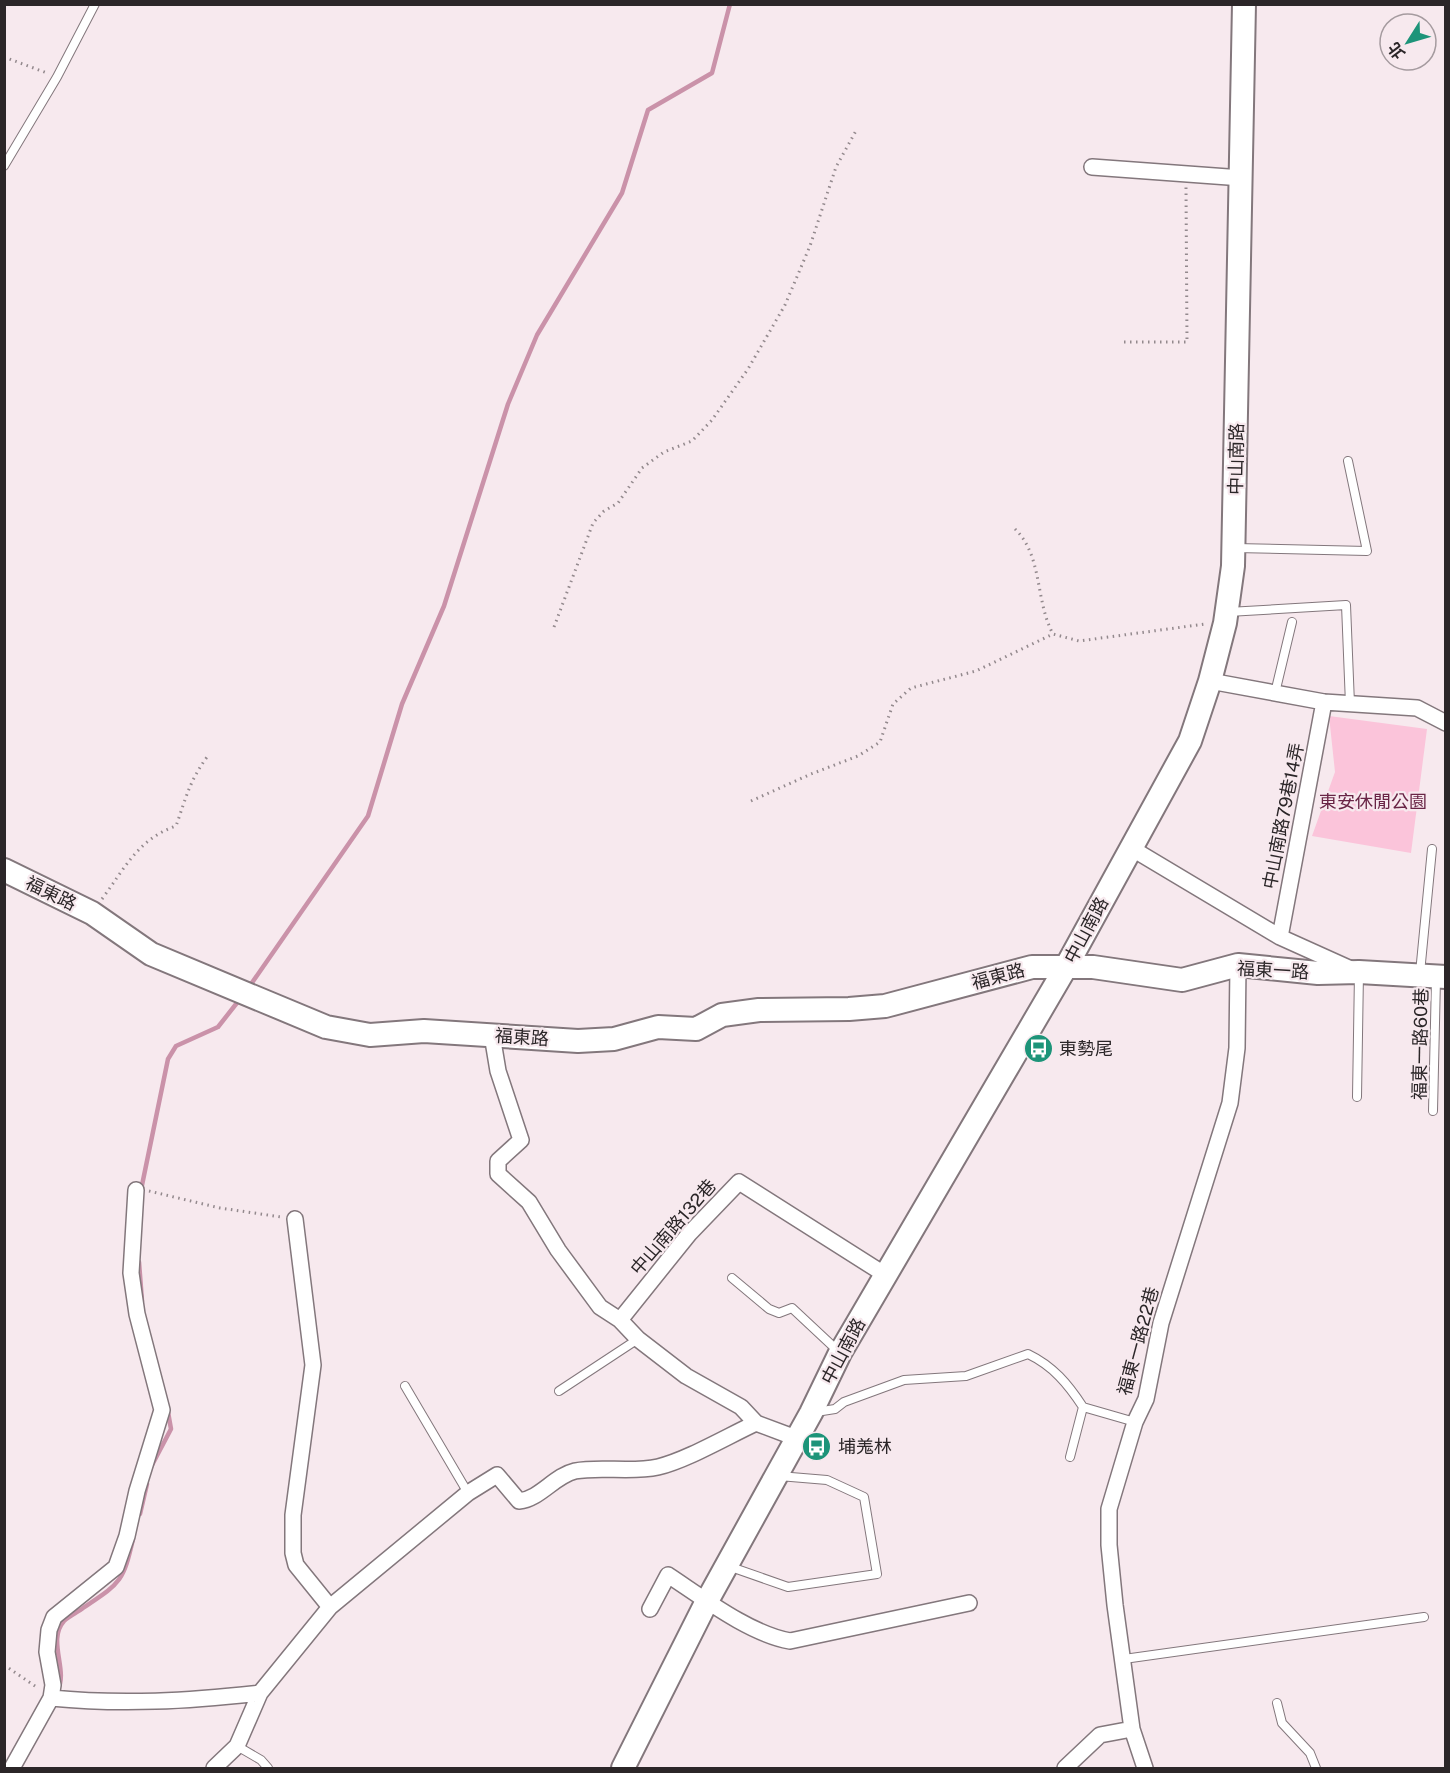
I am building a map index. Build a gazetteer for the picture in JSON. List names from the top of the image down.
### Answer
{
  "streets": {
    "street": [
      "中山南路",
      "中山南路79巷14弄",
      "福東路",
      "福東一路",
      "中山南路132巷",
      "福東一路22巷"
    ],
    "lane": ["福東一路60巷"]
  },
  "crossings": [
    ["中山南路", "福東路"],
    ["中山南路", "福東一路"],
    ["中山南路", "中山南路132巷"],
    ["福東路", "福東一路"],
    ["福東一路", "福東一路60巷"],
    ["福東一路", "福東一路22巷"]
  ],
  "parks": ["東安休閒公園"],
  "places": {
    "bus stop": ["東勢尾", "埔羗林"]
  },
  "north": "bottom left"
}
